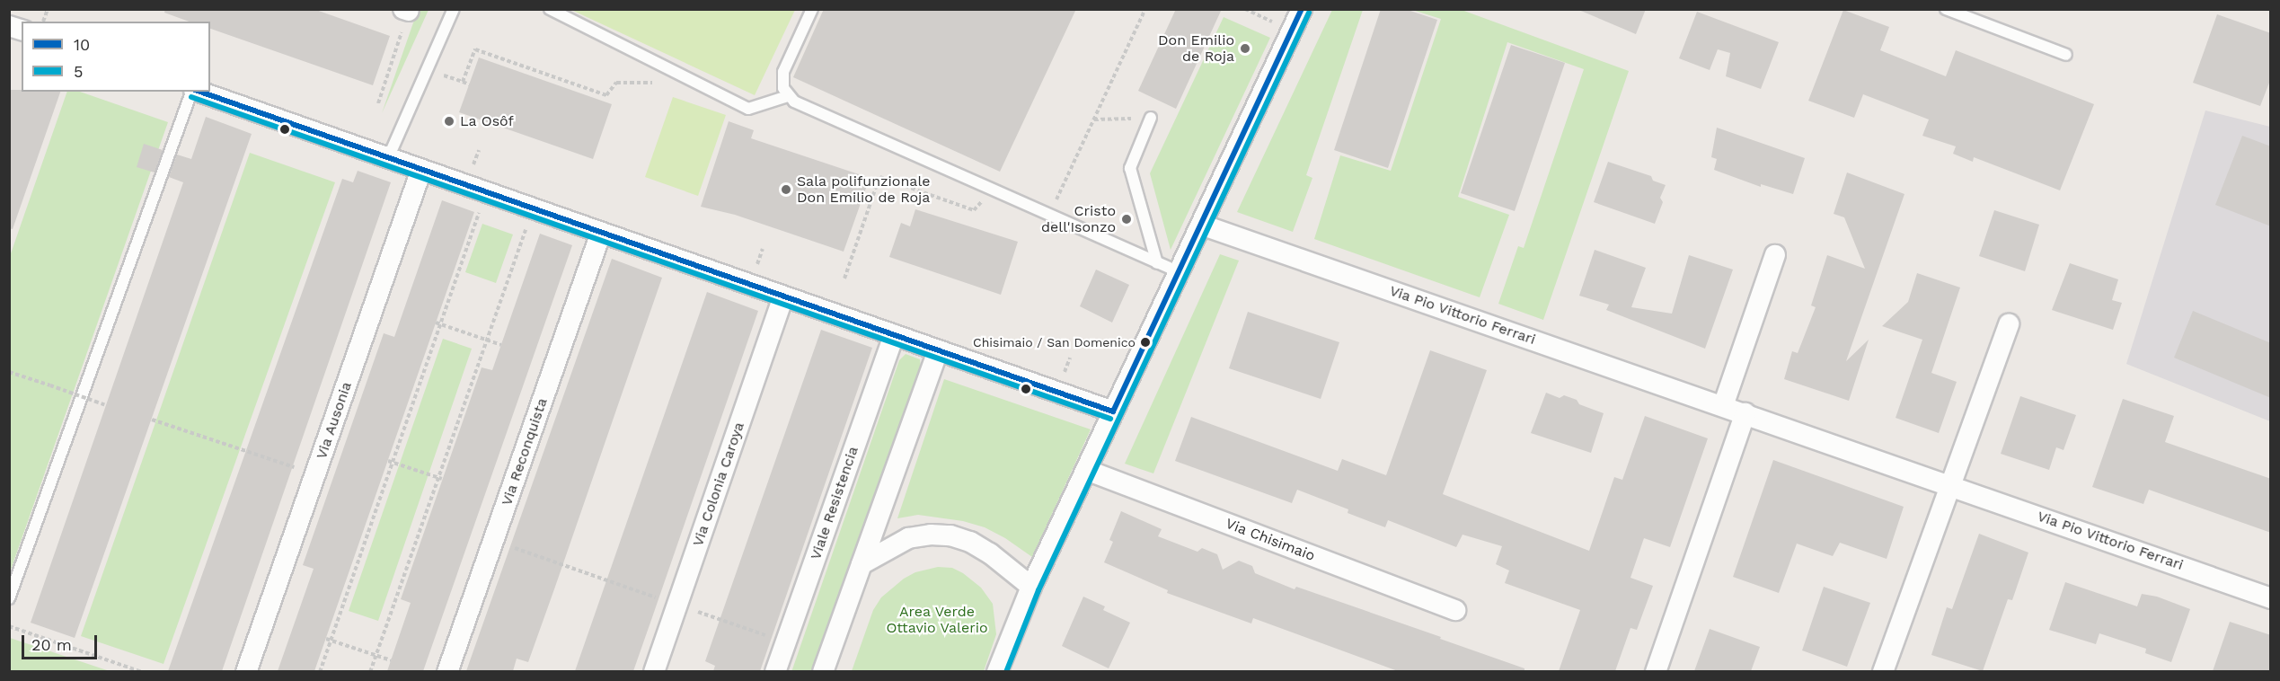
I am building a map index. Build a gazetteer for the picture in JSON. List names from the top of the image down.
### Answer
{
  "streets": {
    "street": [
      "Via Pio Vittorio Ferrari",
      "Via Ausonia",
      "Via Reconquista",
      "Via Colonia Caroya",
      "Viale Resistencia",
      "Via Chisimaio"
    ]
  },
  "parks": ["Area Verde Ottavio Valerio"],
  "places": [
    "Don Emilio de Roja",
    "La Osôf",
    "Sala polifunzionale Don Emilio de Roja",
    "Cristo dell'Isonzo",
    "Chisimaio / San Domenico"
  ],
  "lines": ["transit line 10", "transit line 5"],
  "legend": ["10", "5"],
  "scale_bar": "20 m"
}
